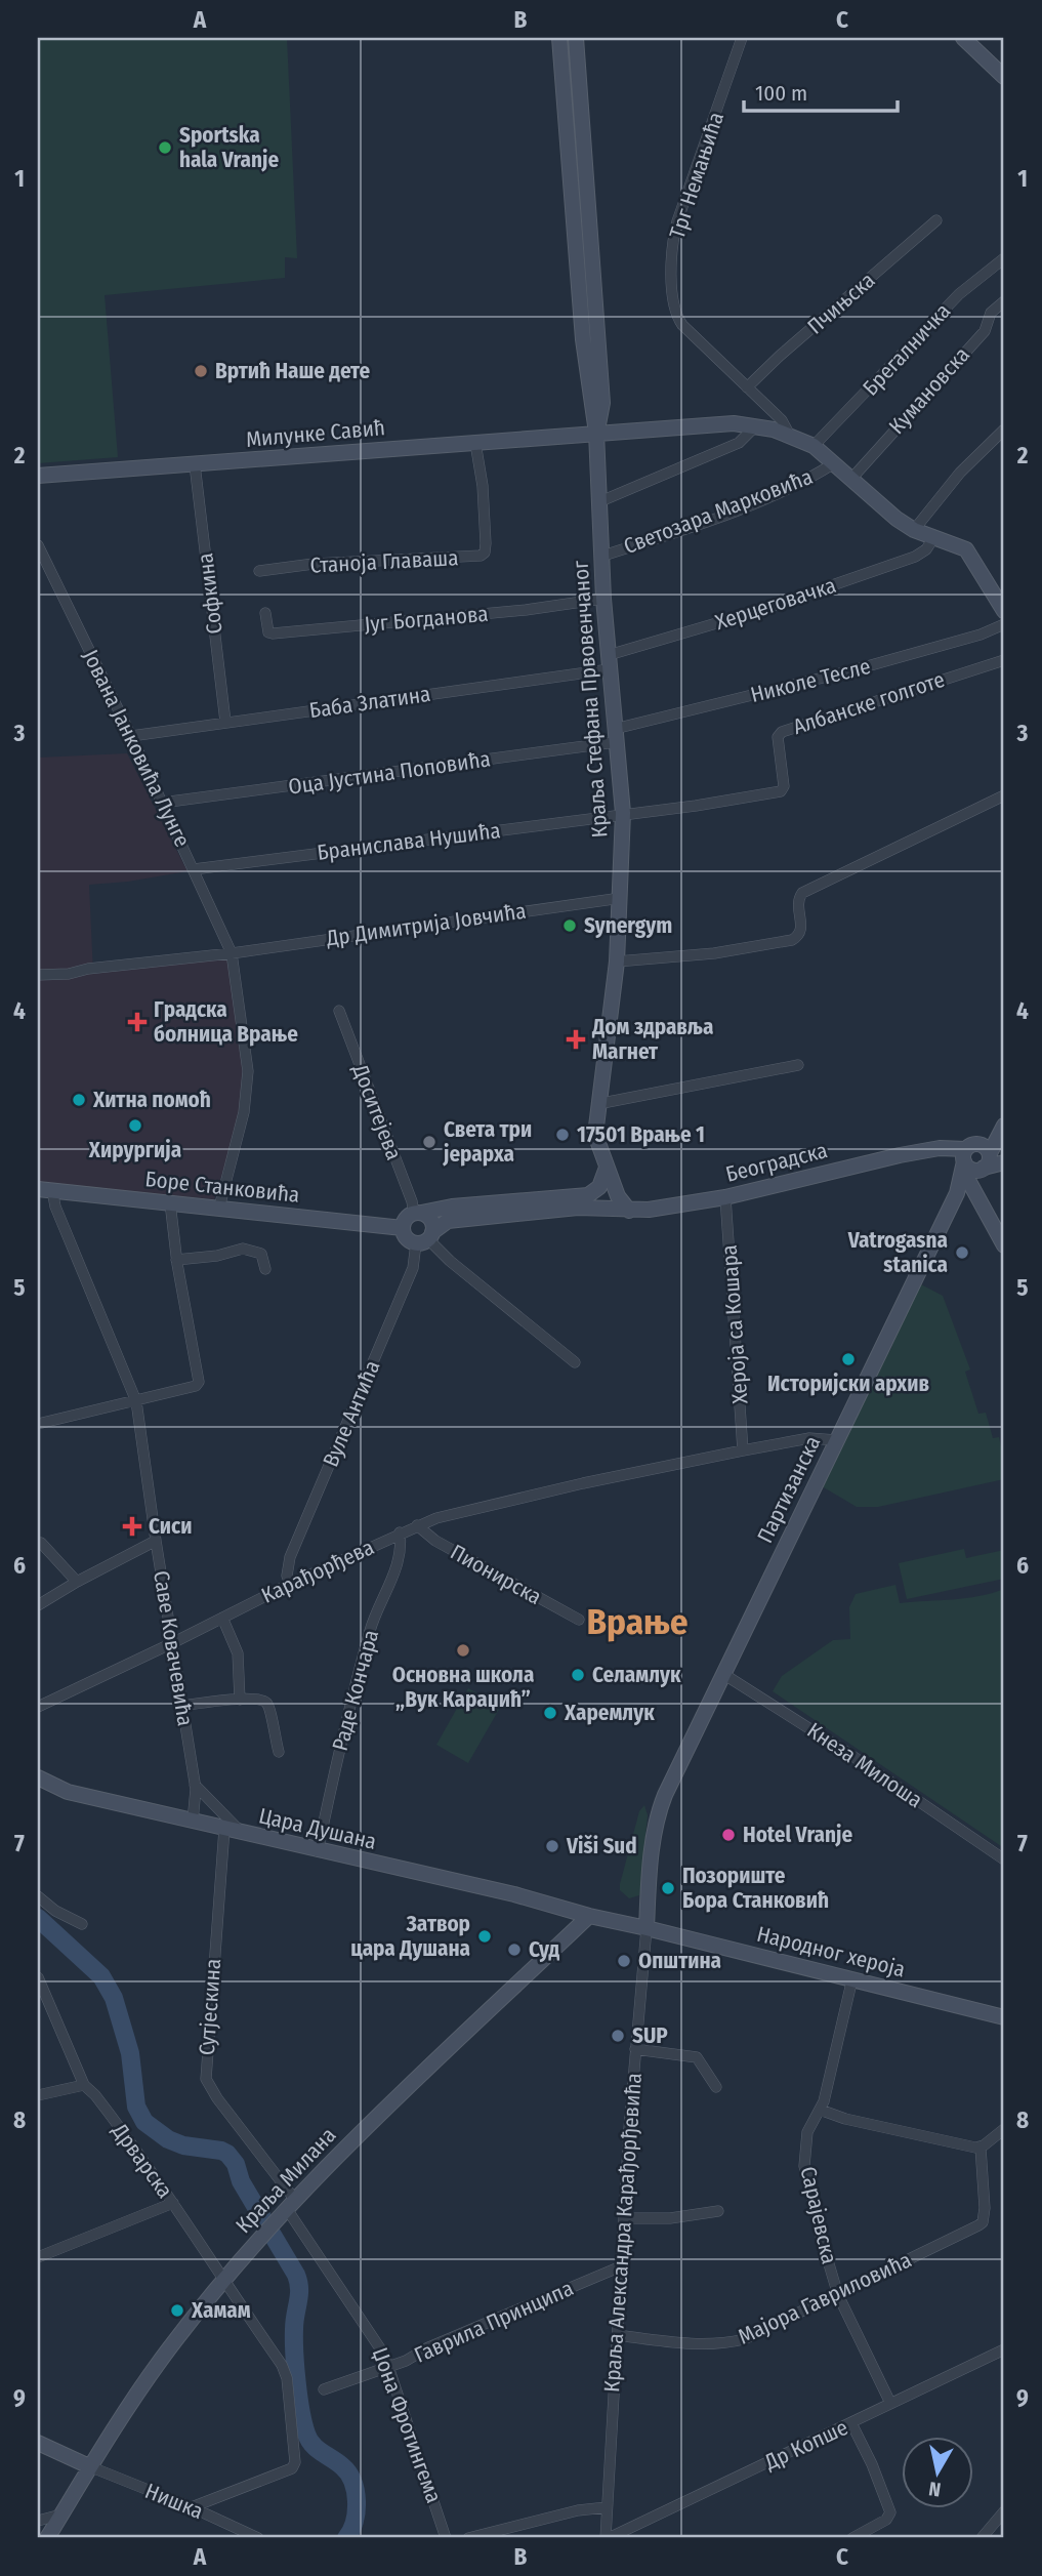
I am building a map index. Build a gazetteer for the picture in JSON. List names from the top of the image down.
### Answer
{
  "streets": {
    "street": [
      "Трг Немањића",
      "Пчињска",
      "Брегалничка",
      "Кумановска",
      "Милунке Савић",
      "Светозара Марковића",
      "Станоја Главаша",
      "Софкина",
      "Херцеговачка",
      "Југ Богданова",
      "Николе Тесле",
      "Краља Стефана Првовенчаног",
      "Баба Златина",
      "Албанске голготе",
      "Јована Јанковића Лунге",
      "Оца Јустина Поповића",
      "Бранислава Нушића",
      "Др Димитрија Јовчића",
      "Доситејева",
      "Београдска",
      "Боре Станковића",
      "Хероја са Кошара",
      "Вуле Антића",
      "Партизанска",
      "Карађорђева",
      "Пионирска",
      "Саве Ковачевића",
      "Раде Кончара",
      "Кнеза Милоша",
      "Цара Душана",
      "Народног хероја",
      "Сутјескина",
      "Дрварска",
      "Краља Милана",
      "Сарајевска",
      "Краља Александра Карађорђевића",
      "Мајора Гавриловића",
      "Гаврила Принципа",
      "Џона Фротингема",
      "Др Копше",
      "Нишка"
    ]
  },
  "crossings": [
    ["Трг Немањића", "Пчињска"],
    ["Брегалничка", "Милунке Савић"],
    ["Кумановска", "Милунке Савић"],
    ["Милунке Савић", "Светозара Марковића"],
    ["Милунке Савић", "Станоја Главаша"],
    ["Милунке Савић", "Софкина"],
    ["Милунке Савић", "Херцеговачка"],
    ["Милунке Савић", "Краља Стефана Првовенчаног"],
    ["Светозара Марковића", "Краља Стефана Првовенчаног"],
    ["Софкина", "Баба Златина"],
    ["Херцеговачка", "Краља Стефана Првовенчаног"],
    ["Херцеговачка", "Баба Златина"],
    ["Југ Богданова", "Краља Стефана Првовенчаног"],
    ["Николе Тесле", "Краља Стефана Првовенчаног"],
    ["Николе Тесле", "Оца Јустина Поповића"],
    ["Краља Стефана Првовенчаног", "Баба Златина"],
    ["Краља Стефана Првовенчаног", "Албанске голготе"],
    ["Краља Стефана Првовенчаног", "Оца Јустина Поповића"],
    ["Краља Стефана Првовенчаног", "Бранислава Нушића"],
    ["Краља Стефана Првовенчаног", "Др Димитрија Јовчића"],
    ["Краља Стефана Првовенчаног", "Београдска"],
    ["Баба Златина", "Јована Јанковића Лунге"],
    ["Албанске голготе", "Бранислава Нушића"],
    ["Јована Јанковића Лунге", "Оца Јустина Поповића"],
    ["Јована Јанковића Лунге", "Бранислава Нушића"],
    ["Јована Јанковића Лунге", "Др Димитрија Јовчића"],
    ["Јована Јанковића Лунге", "Боре Станковића"],
    ["Доситејева", "Београдска"],
    ["Доситејева", "Боре Станковића"],
    ["Доситејева", "Вуле Антића"],
    ["Београдска", "Боре Станковића"],
    ["Београдска", "Хероја са Кошара"],
    ["Београдска", "Вуле Антића"],
    ["Београдска", "Партизанска"],
    ["Боре Станковића", "Вуле Антића"],
    ["Боре Станковића", "Саве Ковачевића"],
    ["Хероја са Кошара", "Карађорђева"],
    ["Вуле Антића", "Карађорђева"],
    ["Партизанска", "Карађорђева"],
    ["Партизанска", "Кнеза Милоша"],
    ["Партизанска", "Цара Душана"],
    ["Партизанска", "Народног хероја"],
    ["Партизанска", "Краља Александра Карађорђевића"],
    ["Карађорђева", "Пионирска"],
    ["Карађорђева", "Саве Ковачевића"],
    ["Карађорђева", "Раде Кончара"],
    ["Саве Ковачевића", "Цара Душана"],
    ["Раде Кончара", "Цара Душана"],
    ["Цара Душана", "Народног хероја"],
    ["Цара Душана", "Сутјескина"],
    ["Цара Душана", "Краља Милана"],
    ["Цара Душана", "Краља Александра Карађорђевића"],
    ["Народног хероја", "Сарајевска"],
    ["Народног хероја", "Краља Александра Карађорђевића"],
    ["Сутјескина", "Краља Милана"],
    ["Сутјескина", "Џона Фротингема"],
    ["Дрварска", "Краља Милана"],
    ["Дрварска", "Нишка"],
    ["Краља Милана", "Џона Фротингема"],
    ["Краља Милана", "Нишка"],
    ["Сарајевска", "Мајора Гавриловића"],
    ["Сарајевска", "Др Копше"],
    ["Краља Александра Карађорђевића", "Мајора Гавриловића"],
    ["Краља Александра Карађорђевића", "Гаврила Принципа"],
    ["Краља Александра Карађорђевића", "Др Копше"],
    ["Гаврила Принципа", "Џона Фротингема"]
  ],
  "districts": ["Врање"],
  "places": {
    "other": [
      "Sportska hala Vranje",
      "Вртић Наше дете",
      "Synergym",
      "Хитна помоћ",
      "Хирургија",
      "17501 Врање 1",
      "Света три јерарха",
      "Vatrogasna stanica",
      "Историјски архив",
      "Основна школа „Вук Караџић”",
      "Селамлук",
      "Харемлук",
      "Hotel Vranje",
      "Viši Sud",
      "Позориште Бора Станковић",
      "Затвор цара Душана",
      "Суд",
      "Општина",
      "SUP",
      "Хамам"
    ],
    "health": ["Градска болница Врање", "Дом здравља Магнет", "Сиси"]
  },
  "scale_bar": "100 m",
  "north": "bottom",
  "grid": {
    "columns": ["A", "B", "C"],
    "rows": [
      "1",
      "2",
      "3",
      "4",
      "5",
      "6",
      "7",
      "8",
      "9"
    ]
  }
}
